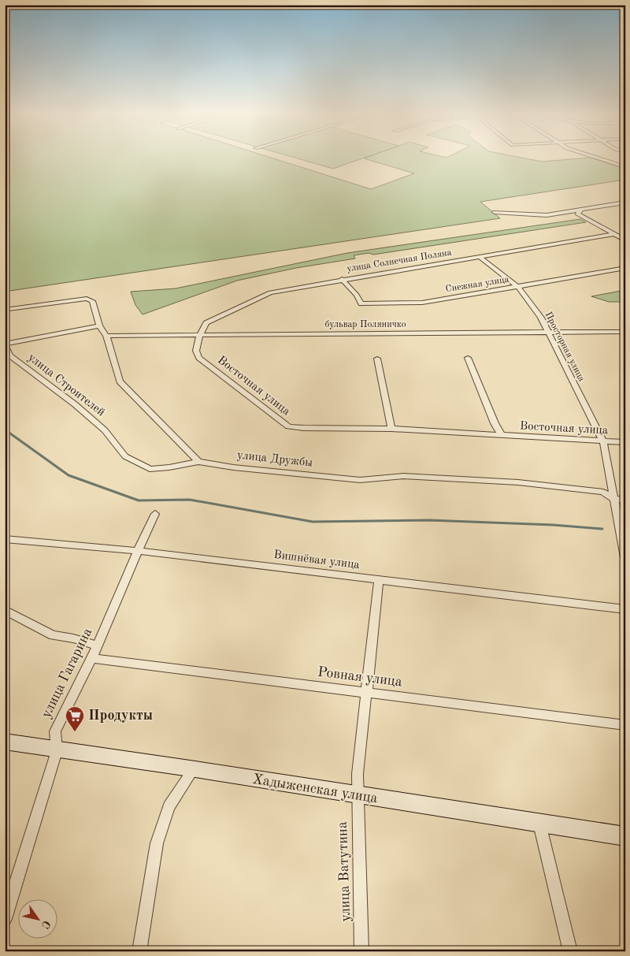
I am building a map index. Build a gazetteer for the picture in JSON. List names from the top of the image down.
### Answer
{
  "streets": {
    "main road": ["Хадыженская улица"],
    "street": [
      "улица Солнечная Поляна",
      "Снежная улица",
      "бульвар Поляничко",
      "Просторная улица",
      "улица Строителей",
      "Восточная улица",
      "улица Дружбы",
      "Вишнёвая улица",
      "улица Гагарина",
      "Ровная улица",
      "улица Ватутина"
    ]
  },
  "crossings": [
    ["улица Солнечная Поляна", "Снежная улица"],
    ["улица Солнечная Поляна", "бульвар Поляничко"],
    ["улица Солнечная Поляна", "Просторная улица"],
    ["улица Солнечная Поляна", "Восточная улица"],
    ["Снежная улица", "Просторная улица"],
    ["бульвар Поляничко", "Просторная улица"],
    ["бульвар Поляничко", "Восточная улица"],
    ["Просторная улица", "Восточная улица"],
    ["Просторная улица", "улица Дружбы"],
    ["улица Строителей", "улица Дружбы"],
    ["Вишнёвая улица", "улица Гагарина"],
    ["Вишнёвая улица", "улица Ватутина"],
    ["улица Гагарина", "Ровная улица"],
    ["улица Гагарина", "Хадыженская улица"],
    ["Ровная улица", "улица Ватутина"],
    ["Хадыженская улица", "улица Ватутина"]
  ],
  "places": {
    "supermarket": ["Продукты"]
  },
  "north": "bottom right"
}
